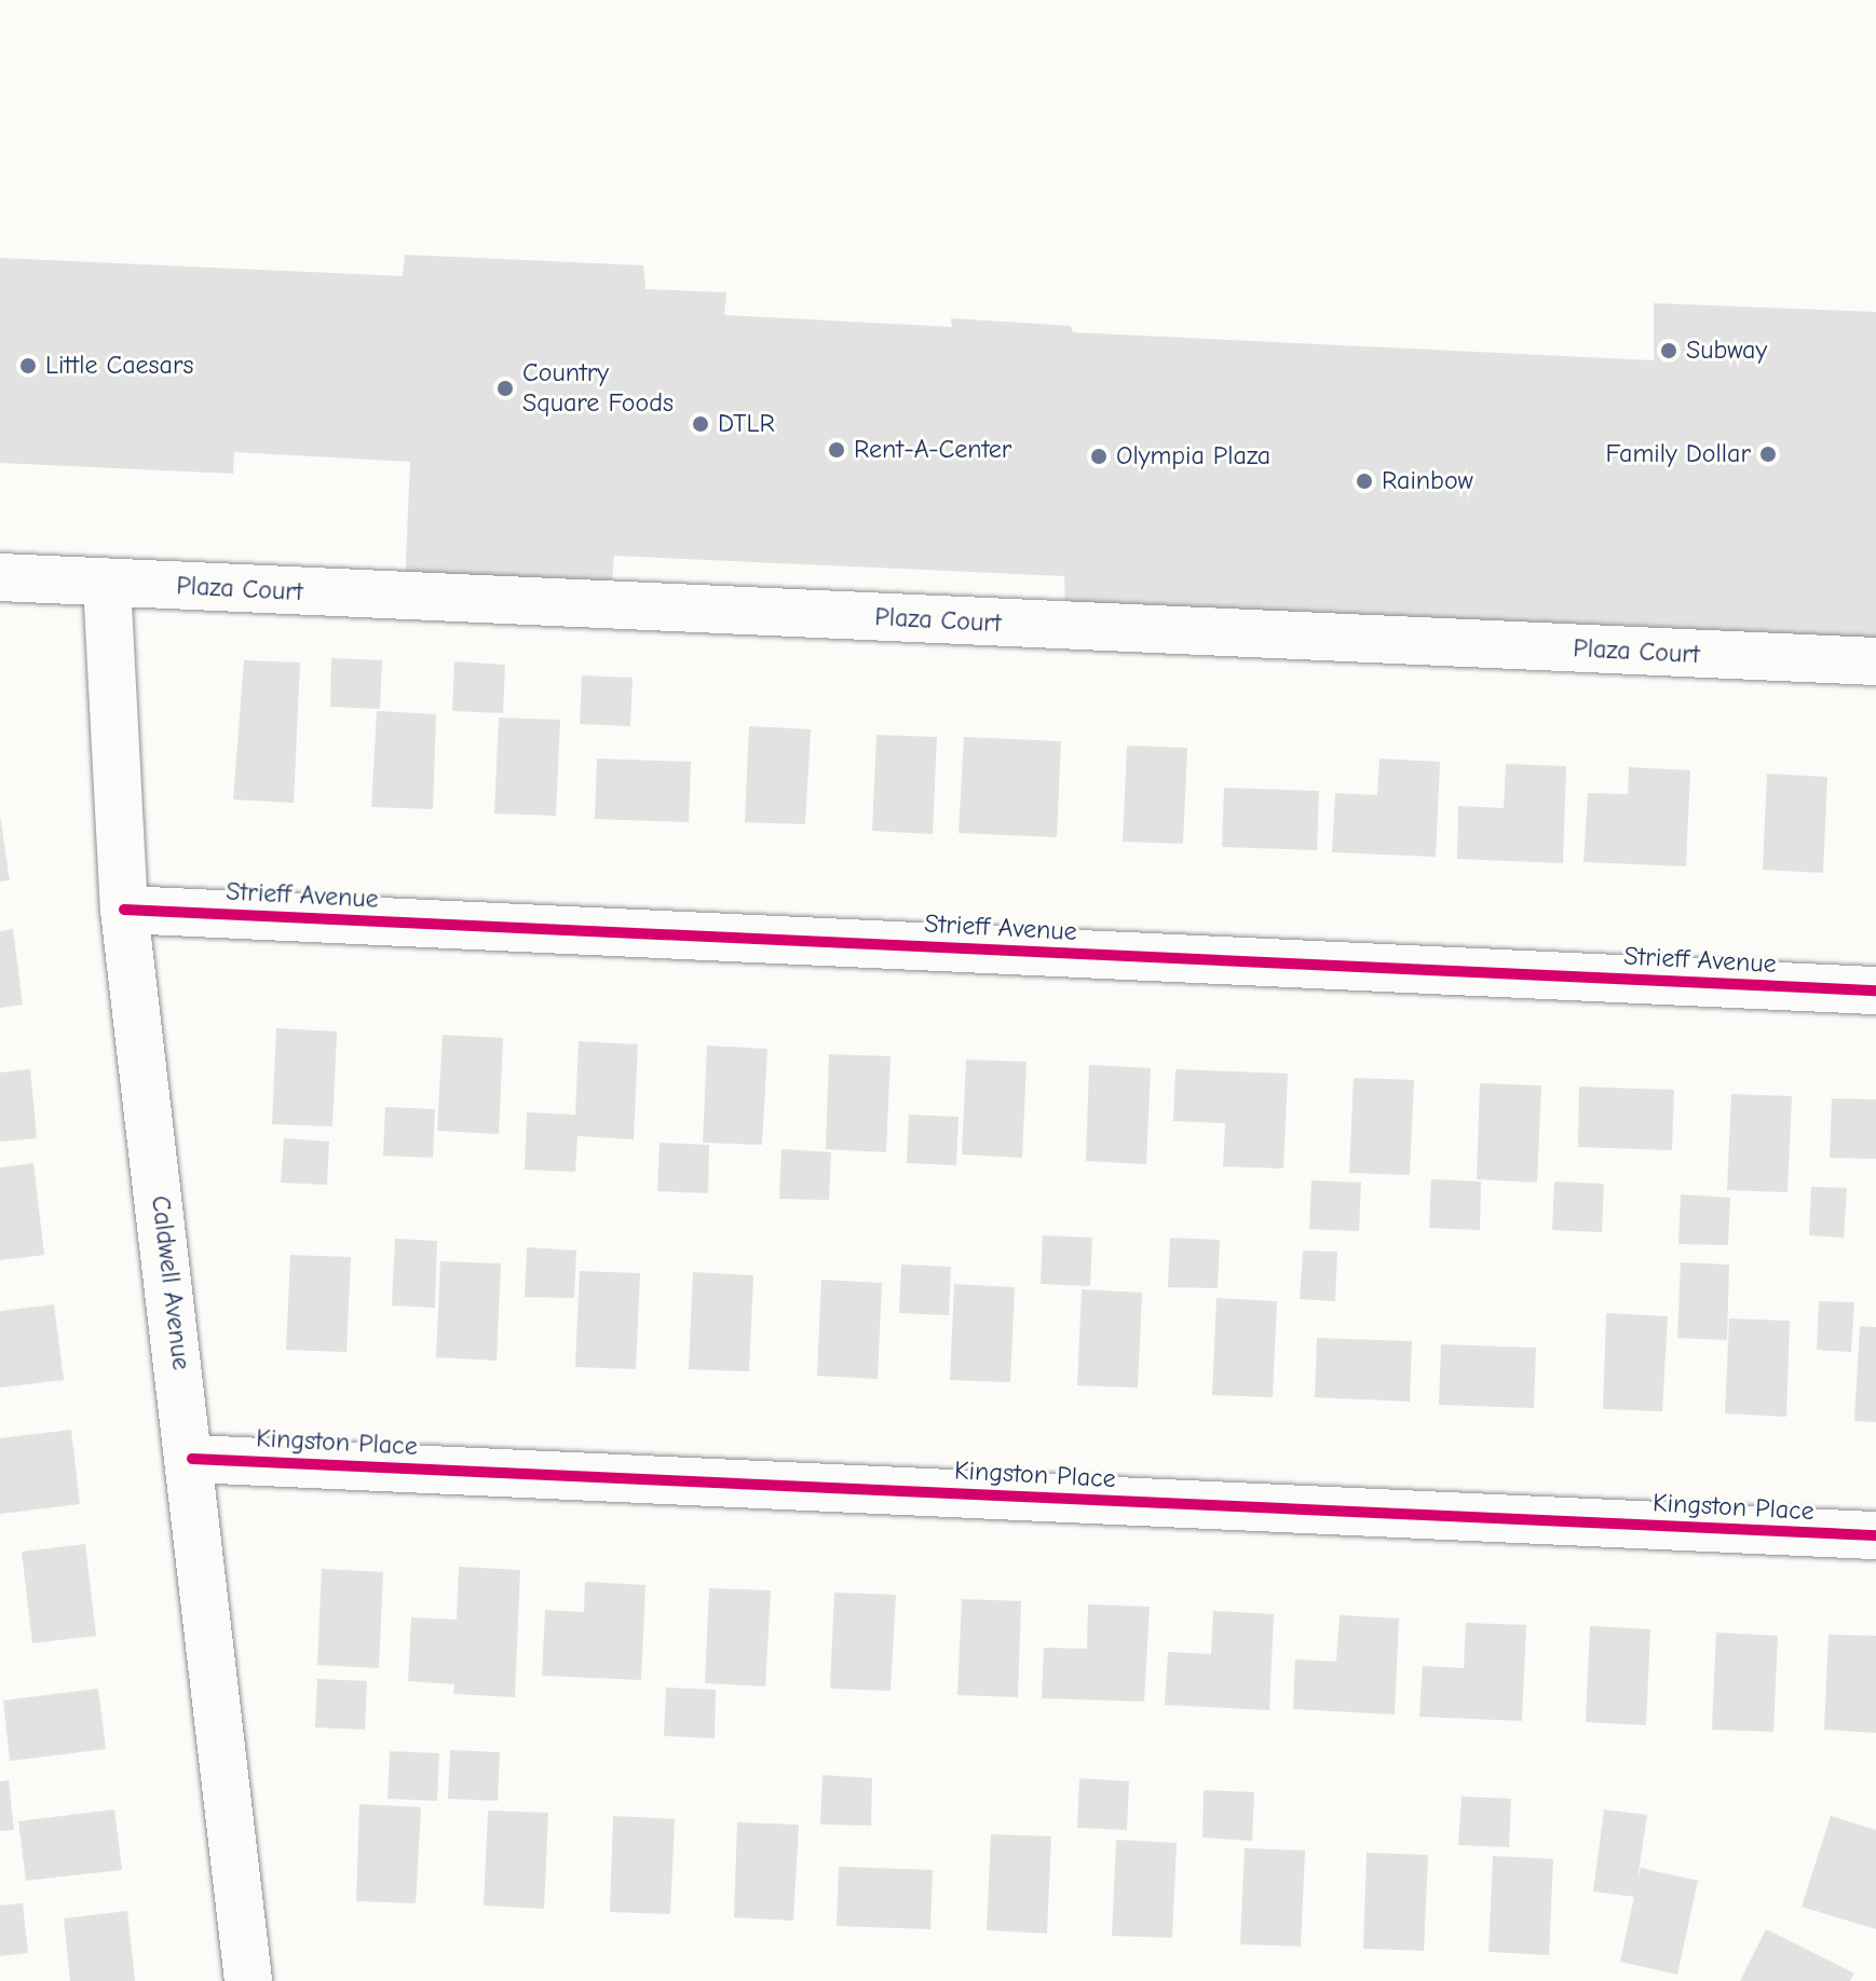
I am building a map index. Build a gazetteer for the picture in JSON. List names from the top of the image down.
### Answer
{
  "streets": {
    "street": [
      "Plaza Court",
      "Strieff Avenue",
      "Caldwell Avenue",
      "Kingston Place"
    ]
  },
  "crossings": [
    ["Plaza Court", "Caldwell Avenue"],
    ["Strieff Avenue", "Caldwell Avenue"],
    ["Caldwell Avenue", "Kingston Place"]
  ],
  "places": [
    "Subway",
    "Little Caesars",
    "Country Square Foods",
    "DTLR",
    "Rent-A-Center",
    "Family Dollar",
    "Olympia Plaza",
    "Rainbow"
  ]
}
